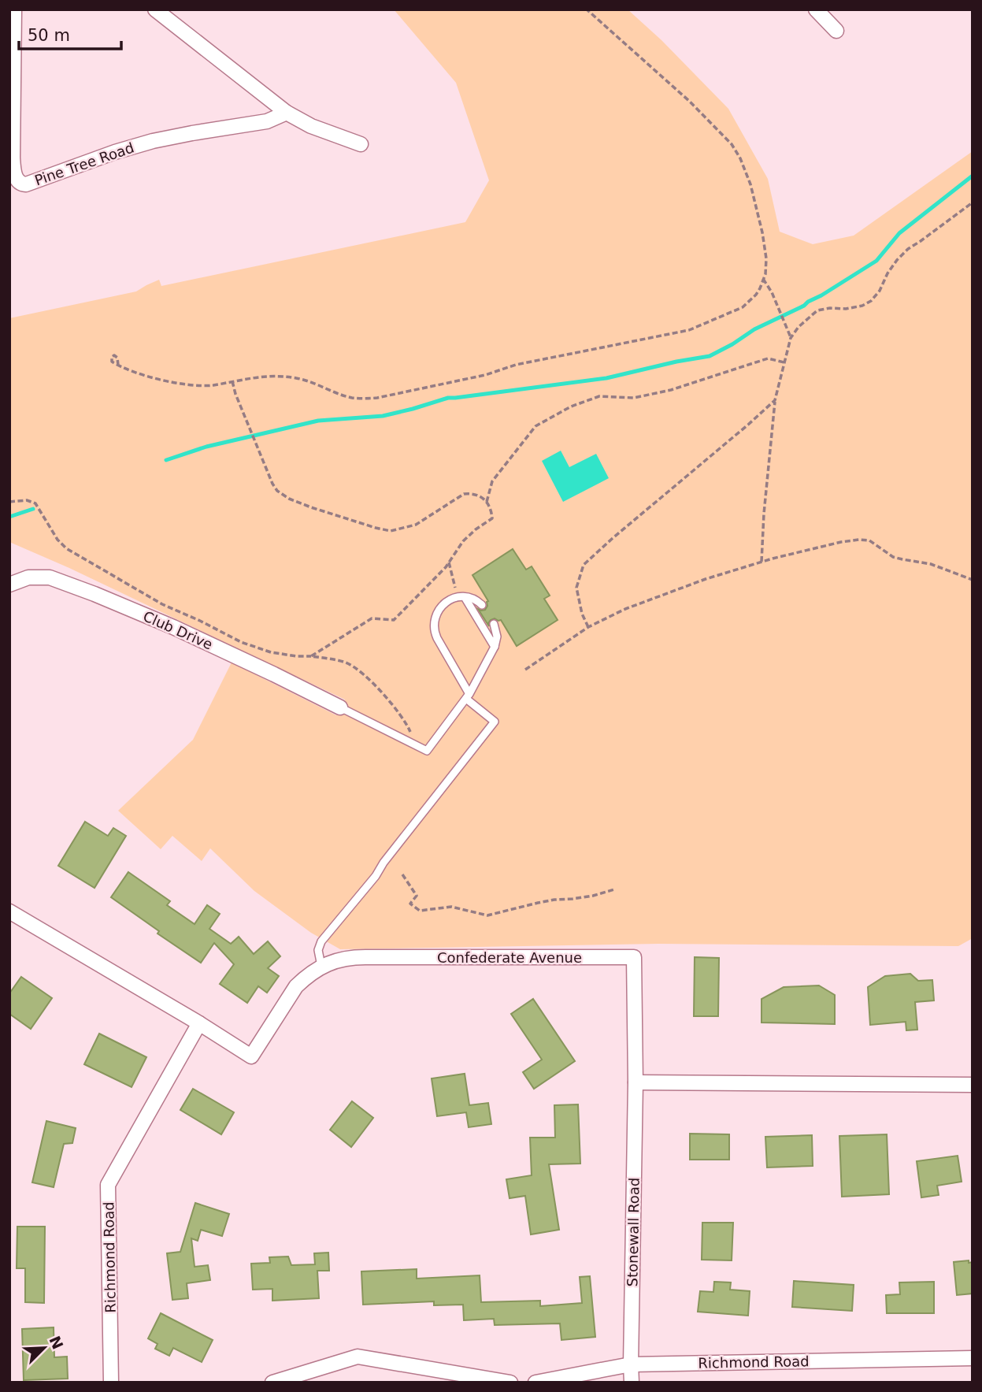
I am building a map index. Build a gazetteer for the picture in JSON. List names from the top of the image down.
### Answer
{
  "streets": {
    "street": [
      "Pine Tree Road",
      "Club Drive",
      "Confederate Avenue",
      "Stonewall Road",
      "Richmond Road"
    ]
  },
  "crossings": [
    ["Confederate Avenue", "Stonewall Road"],
    ["Confederate Avenue", "Richmond Road"],
    ["Stonewall Road", "Richmond Road"]
  ],
  "scale_bar": "50 m",
  "north": "top right"
}
